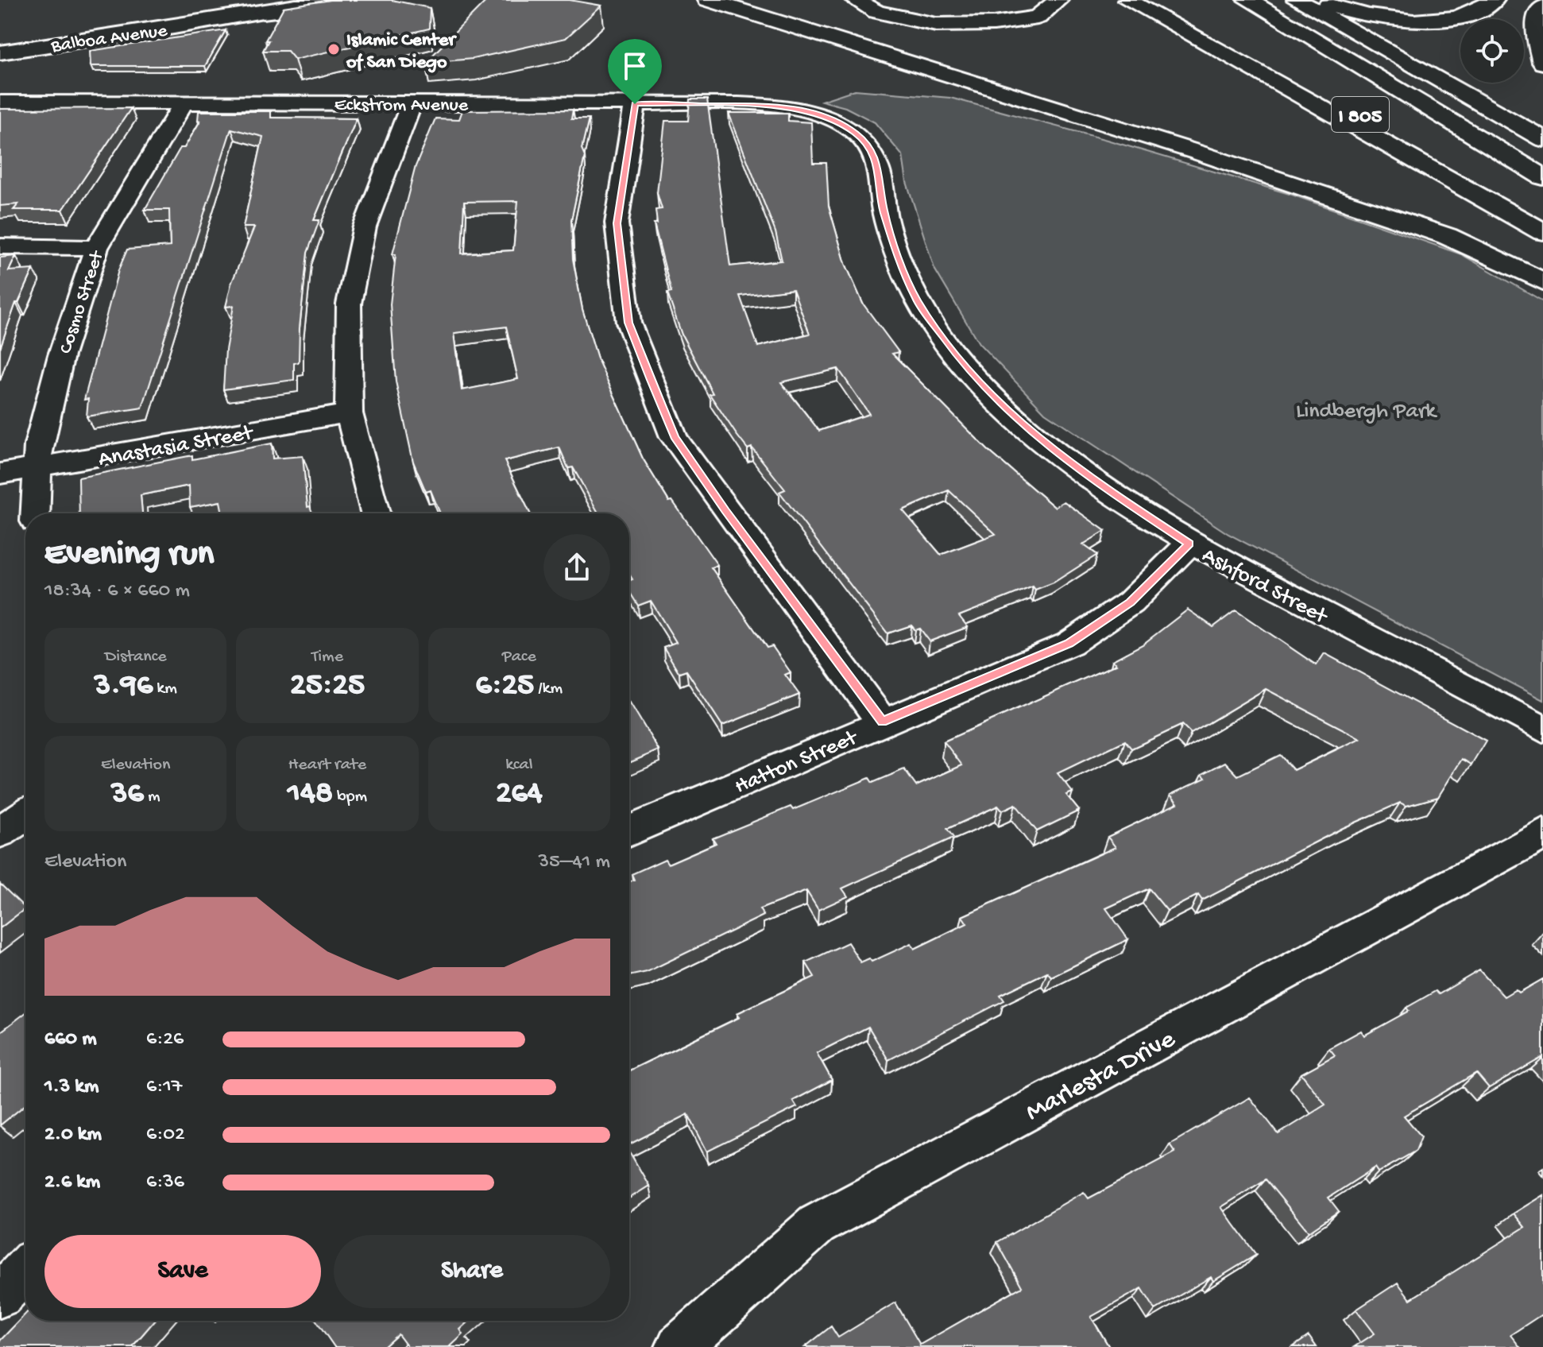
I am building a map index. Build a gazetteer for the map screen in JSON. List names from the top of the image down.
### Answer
{
  "streets": {
    "main road": ["Balboa Avenue", "I 805"],
    "street": [
      "Eckstrom Avenue",
      "Cosmo Street",
      "Anastasia Street",
      "Ashford Street",
      "Hatton Street",
      "Marlesta Drive"
    ]
  },
  "crossings": [
    ["Eckstrom Avenue", "Cosmo Street"],
    ["Eckstrom Avenue", "Ashford Street"],
    ["Cosmo Street", "Anastasia Street"],
    ["Ashford Street", "Hatton Street"]
  ],
  "parks": ["Lindbergh Park"],
  "places": ["Islamic Center of San Diego"],
  "page": {
    "heading": ["Evening run", "18:34 · 6 × 660 m"],
    "stats": [
      ["Distance", "3.96 km"],
      ["Time", "25:25"],
      ["Pace", "6:25 /km"],
      ["Elevation", "36 m"],
      ["Heart rate", "148 bpm"],
      ["kcal", "264"]
    ],
    "chart": ["Elevation", "35–41 m"],
    "list": [
      {
        "name": "660 m",
        "note": "6:26"
      },
      {
        "name": "1.3 km",
        "note": "6:17"
      },
      {
        "name": "2.0 km",
        "note": "6:02"
      },
      {
        "name": "2.6 km",
        "note": "6:36"
      }
    ],
    "buttons": ["Save", "Share"]
  }
}
